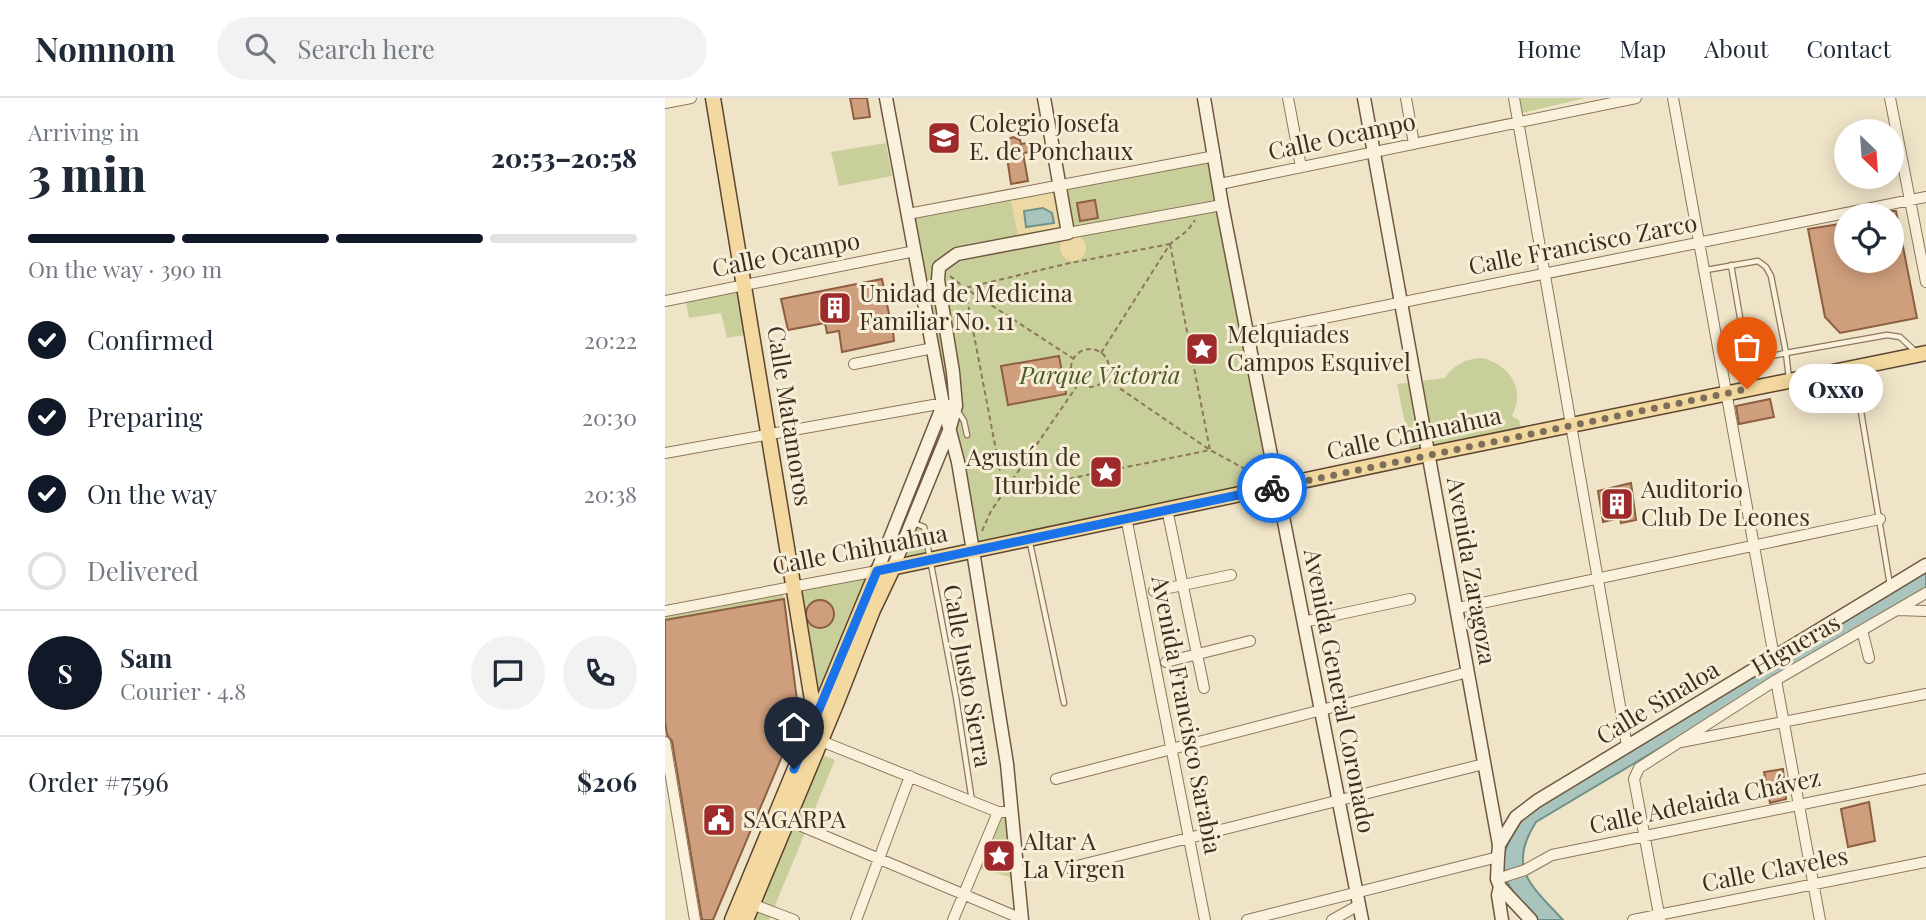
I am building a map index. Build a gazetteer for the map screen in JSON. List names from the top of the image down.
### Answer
{
  "streets": {
    "main road": ["Calle Matamoros", "Calle Chihuahua"],
    "street": [
      "Calle Ocampo",
      "Calle Francisco Zarco",
      "Avenida Zaragoza",
      "Higueras",
      "Avenida General Coronado",
      "Calle Sinaloa",
      "Avenida Francisco Sarabia",
      "Calle Adelaida Chávez",
      "Calle Claveles"
    ],
    "lane": ["Calle Justo Sierra"]
  },
  "crossings": [
    ["Calle Ocampo", "Calle Matamoros"],
    ["Calle Ocampo", "Avenida Zaragoza"],
    ["Calle Ocampo", "Avenida General Coronado"],
    ["Calle Francisco Zarco", "Avenida Zaragoza"],
    ["Calle Francisco Zarco", "Avenida General Coronado"],
    ["Calle Matamoros", "Calle Chihuahua"],
    ["Calle Chihuahua", "Avenida Zaragoza"],
    ["Calle Chihuahua", "Calle Justo Sierra"],
    ["Calle Chihuahua", "Avenida General Coronado"],
    ["Calle Chihuahua", "Avenida Francisco Sarabia"],
    ["Avenida Zaragoza", "Calle Sinaloa"],
    ["Higueras", "Calle Adelaida Chávez"]
  ],
  "parks": ["Parque Victoria"],
  "places": {
    "school or university": ["Colegio Josefa E. de Ponchaux"],
    "building": ["Unidad de Medicina Familiar No. 11", "Auditorio Club De Leones"],
    "place": ["Melquiades Campos Esquivel", "Agustín de Iturbide", "Altar A La Virgen"],
    "other": ["Oxxo"],
    "public building": ["SAGARPA"]
  },
  "north": "bottom right",
  "page": {
    "header": "Nomnom",
    "search": "Search here",
    "nav": [
      "Home",
      "Map",
      "About",
      "Contact"
    ],
    "heading": ["3 min", "Arriving in", "20:53–20:58"],
    "panel": [
      "Sam",
      "Courier · 4.8",
      "Order #7596",
      "$206"
    ],
    "bar": "On the way · 390 m",
    "list": [
      ["Confirmed", "20:22"],
      ["Preparing", "20:30"],
      ["On the way", "20:38"],
      "Delivered"
    ],
    "bubble": "Oxxo",
    "round": "S"
  }
}
